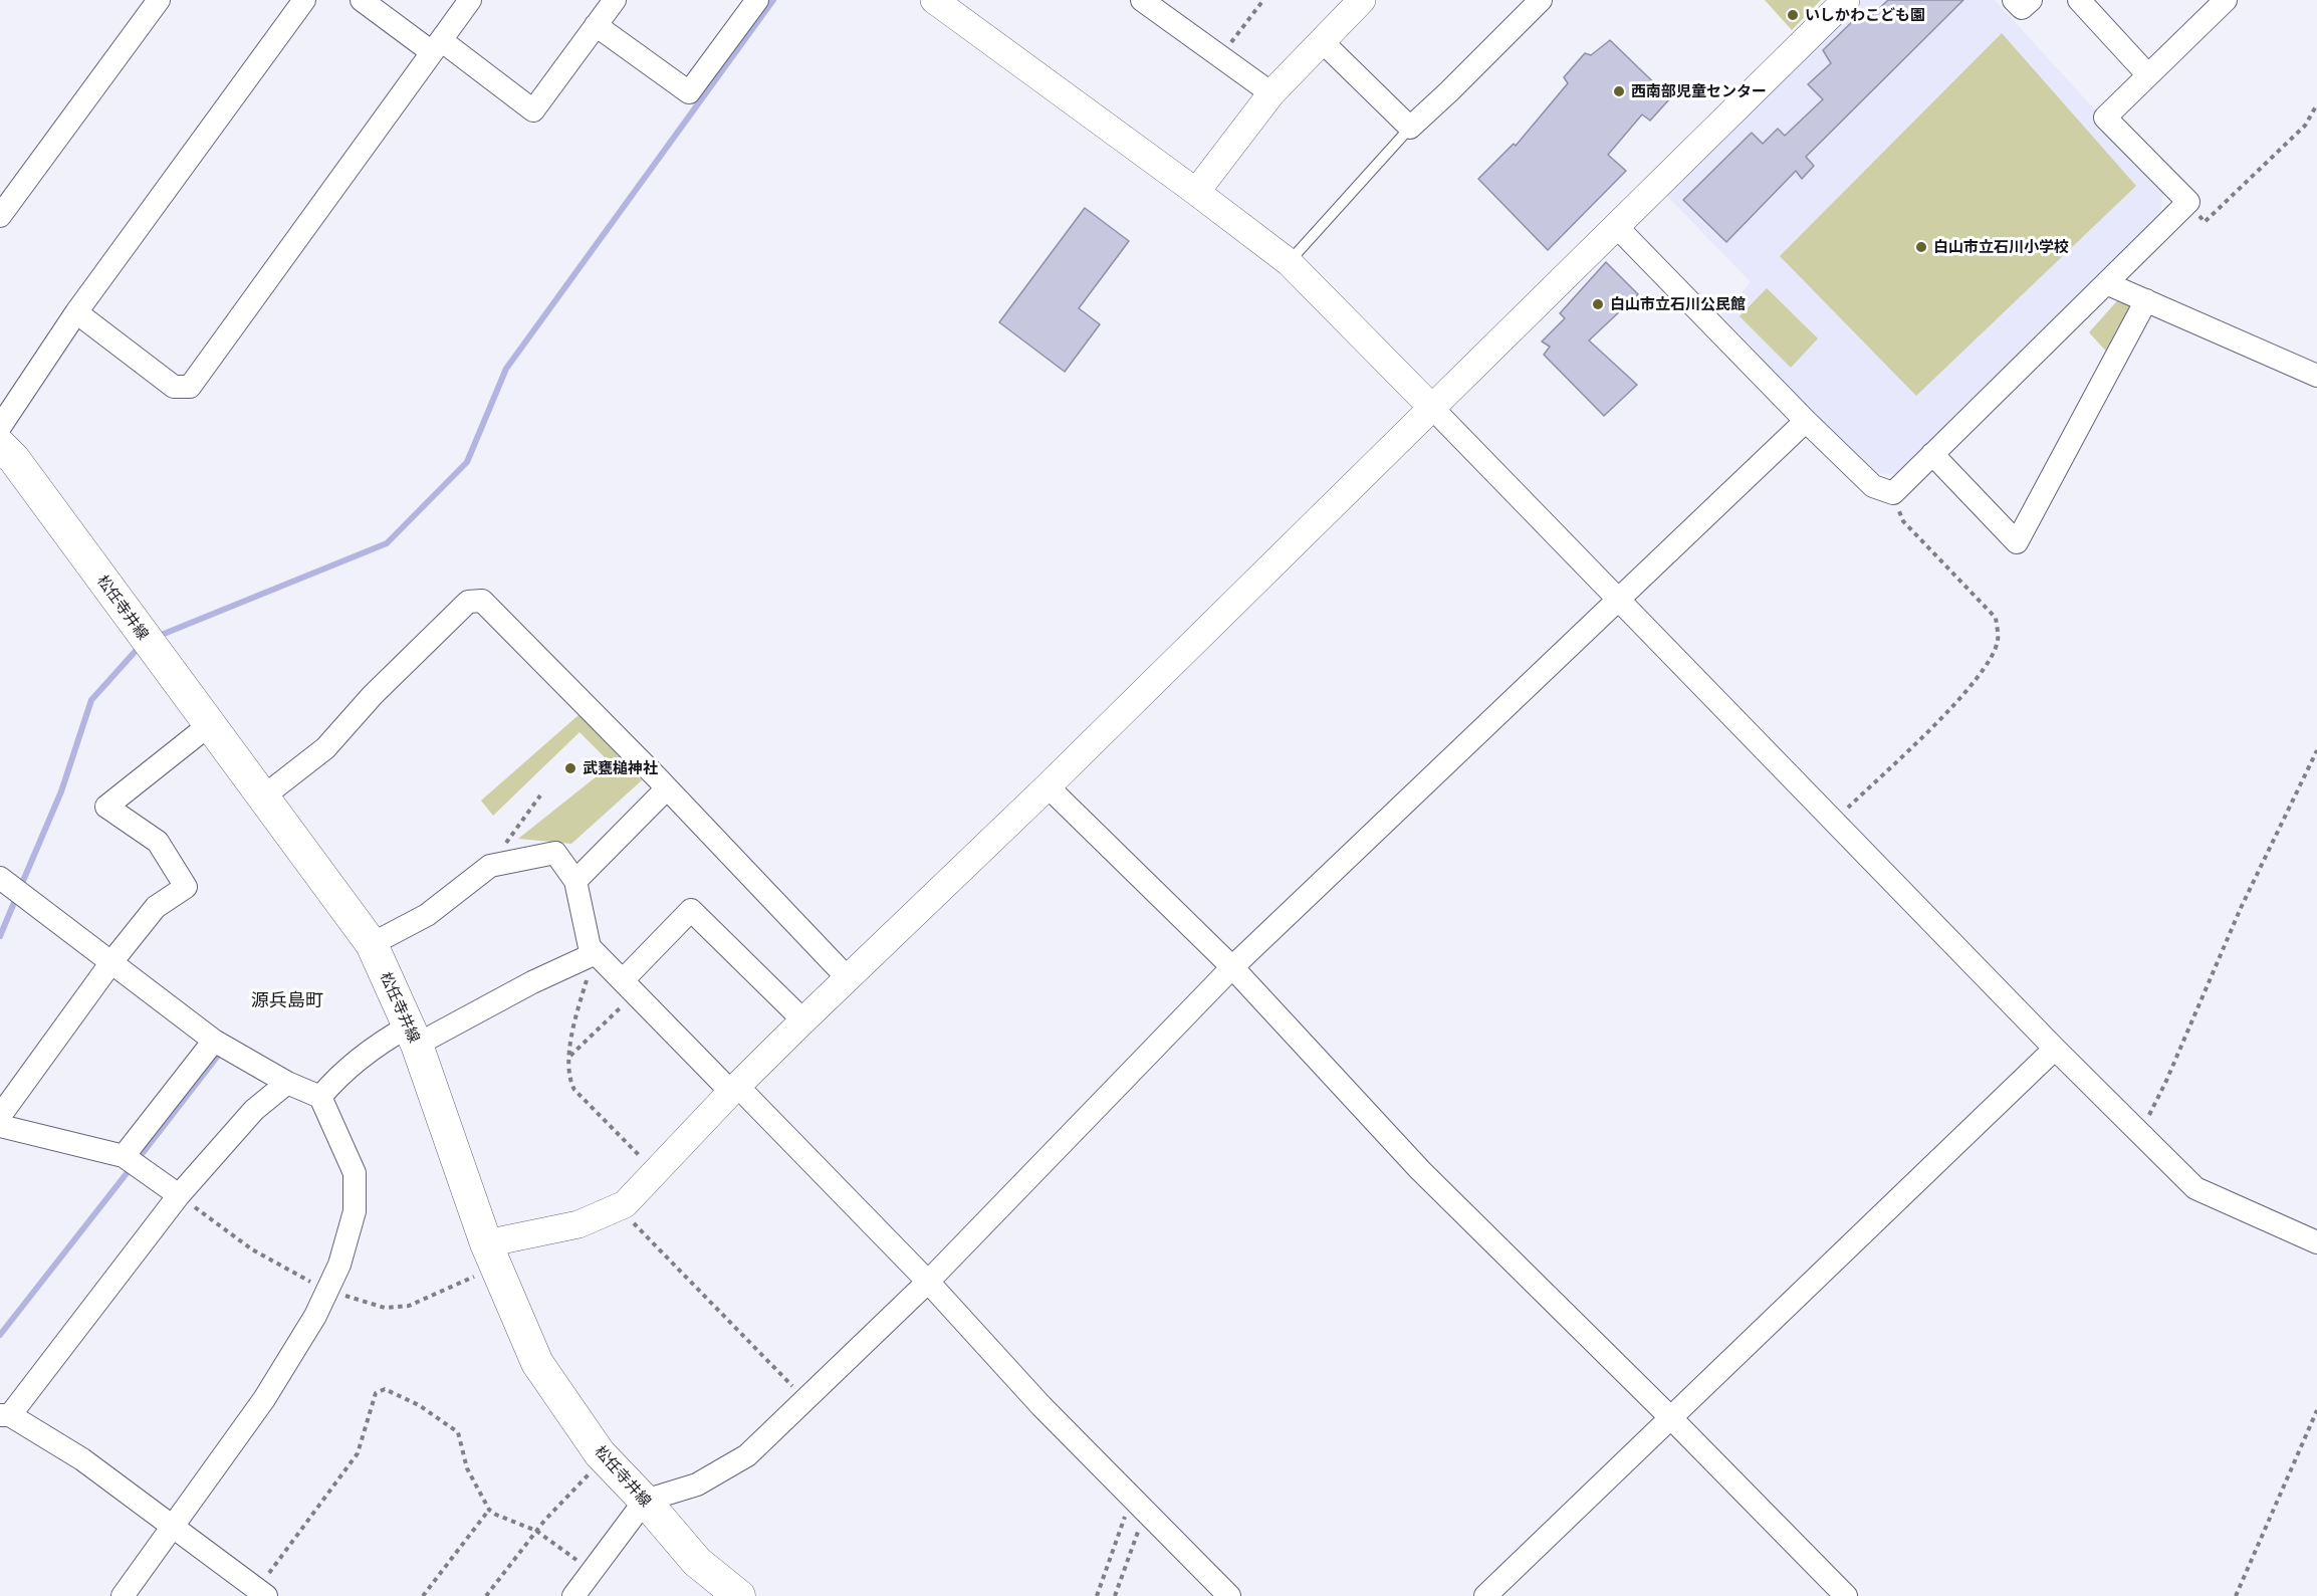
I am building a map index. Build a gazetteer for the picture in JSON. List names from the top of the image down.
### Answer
{
  "streets": {
    "main road": ["松任寺井線"]
  },
  "districts": ["源兵島町"],
  "places": [
    "いしかわこども園",
    "西南部児童センター",
    "白山市立石川小学校",
    "白山市立石川公民館",
    "武甕槌神社"
  ]
}
